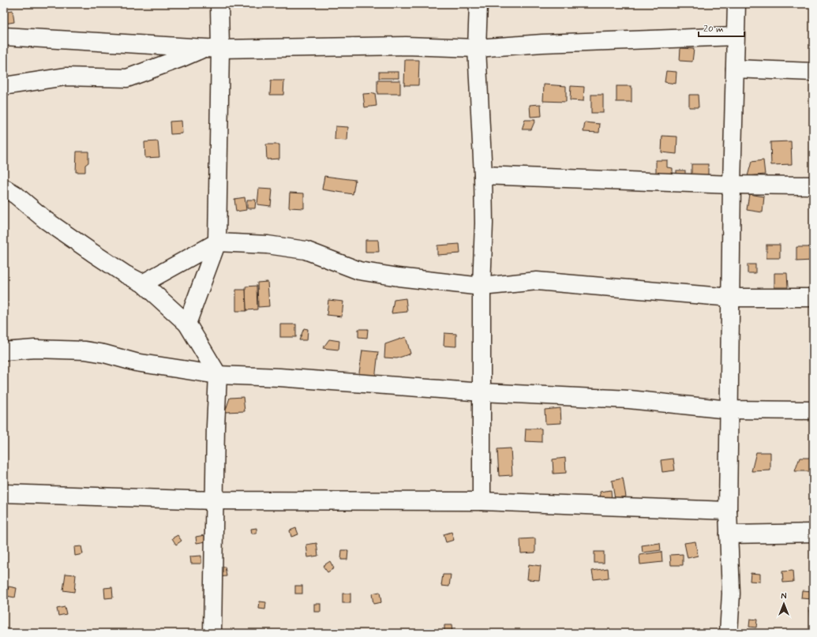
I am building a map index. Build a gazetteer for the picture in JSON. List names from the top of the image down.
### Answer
{
  "scale_bar": "20 m",
  "north": "top"
}
